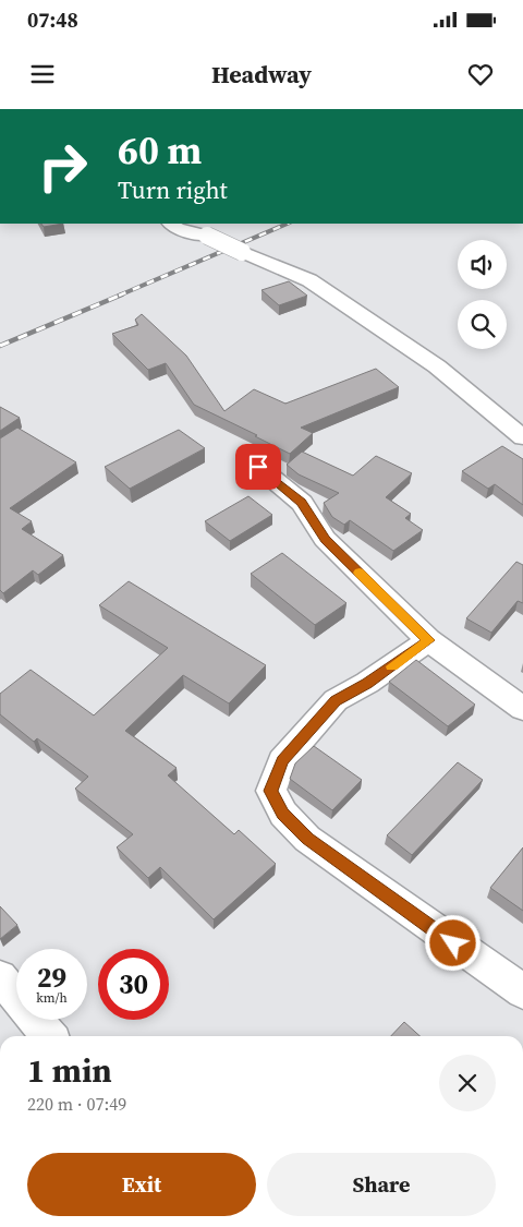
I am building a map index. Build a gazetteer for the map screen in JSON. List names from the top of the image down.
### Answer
{
  "page": {
    "status": "07:48",
    "header": "Headway",
    "turn": ["60 m", "Turn right"],
    "speed": "29 km/h",
    "limit": "30",
    "heading": ["1 min", "220 m · 07:49"],
    "buttons": ["Exit", "Share"]
  }
}
